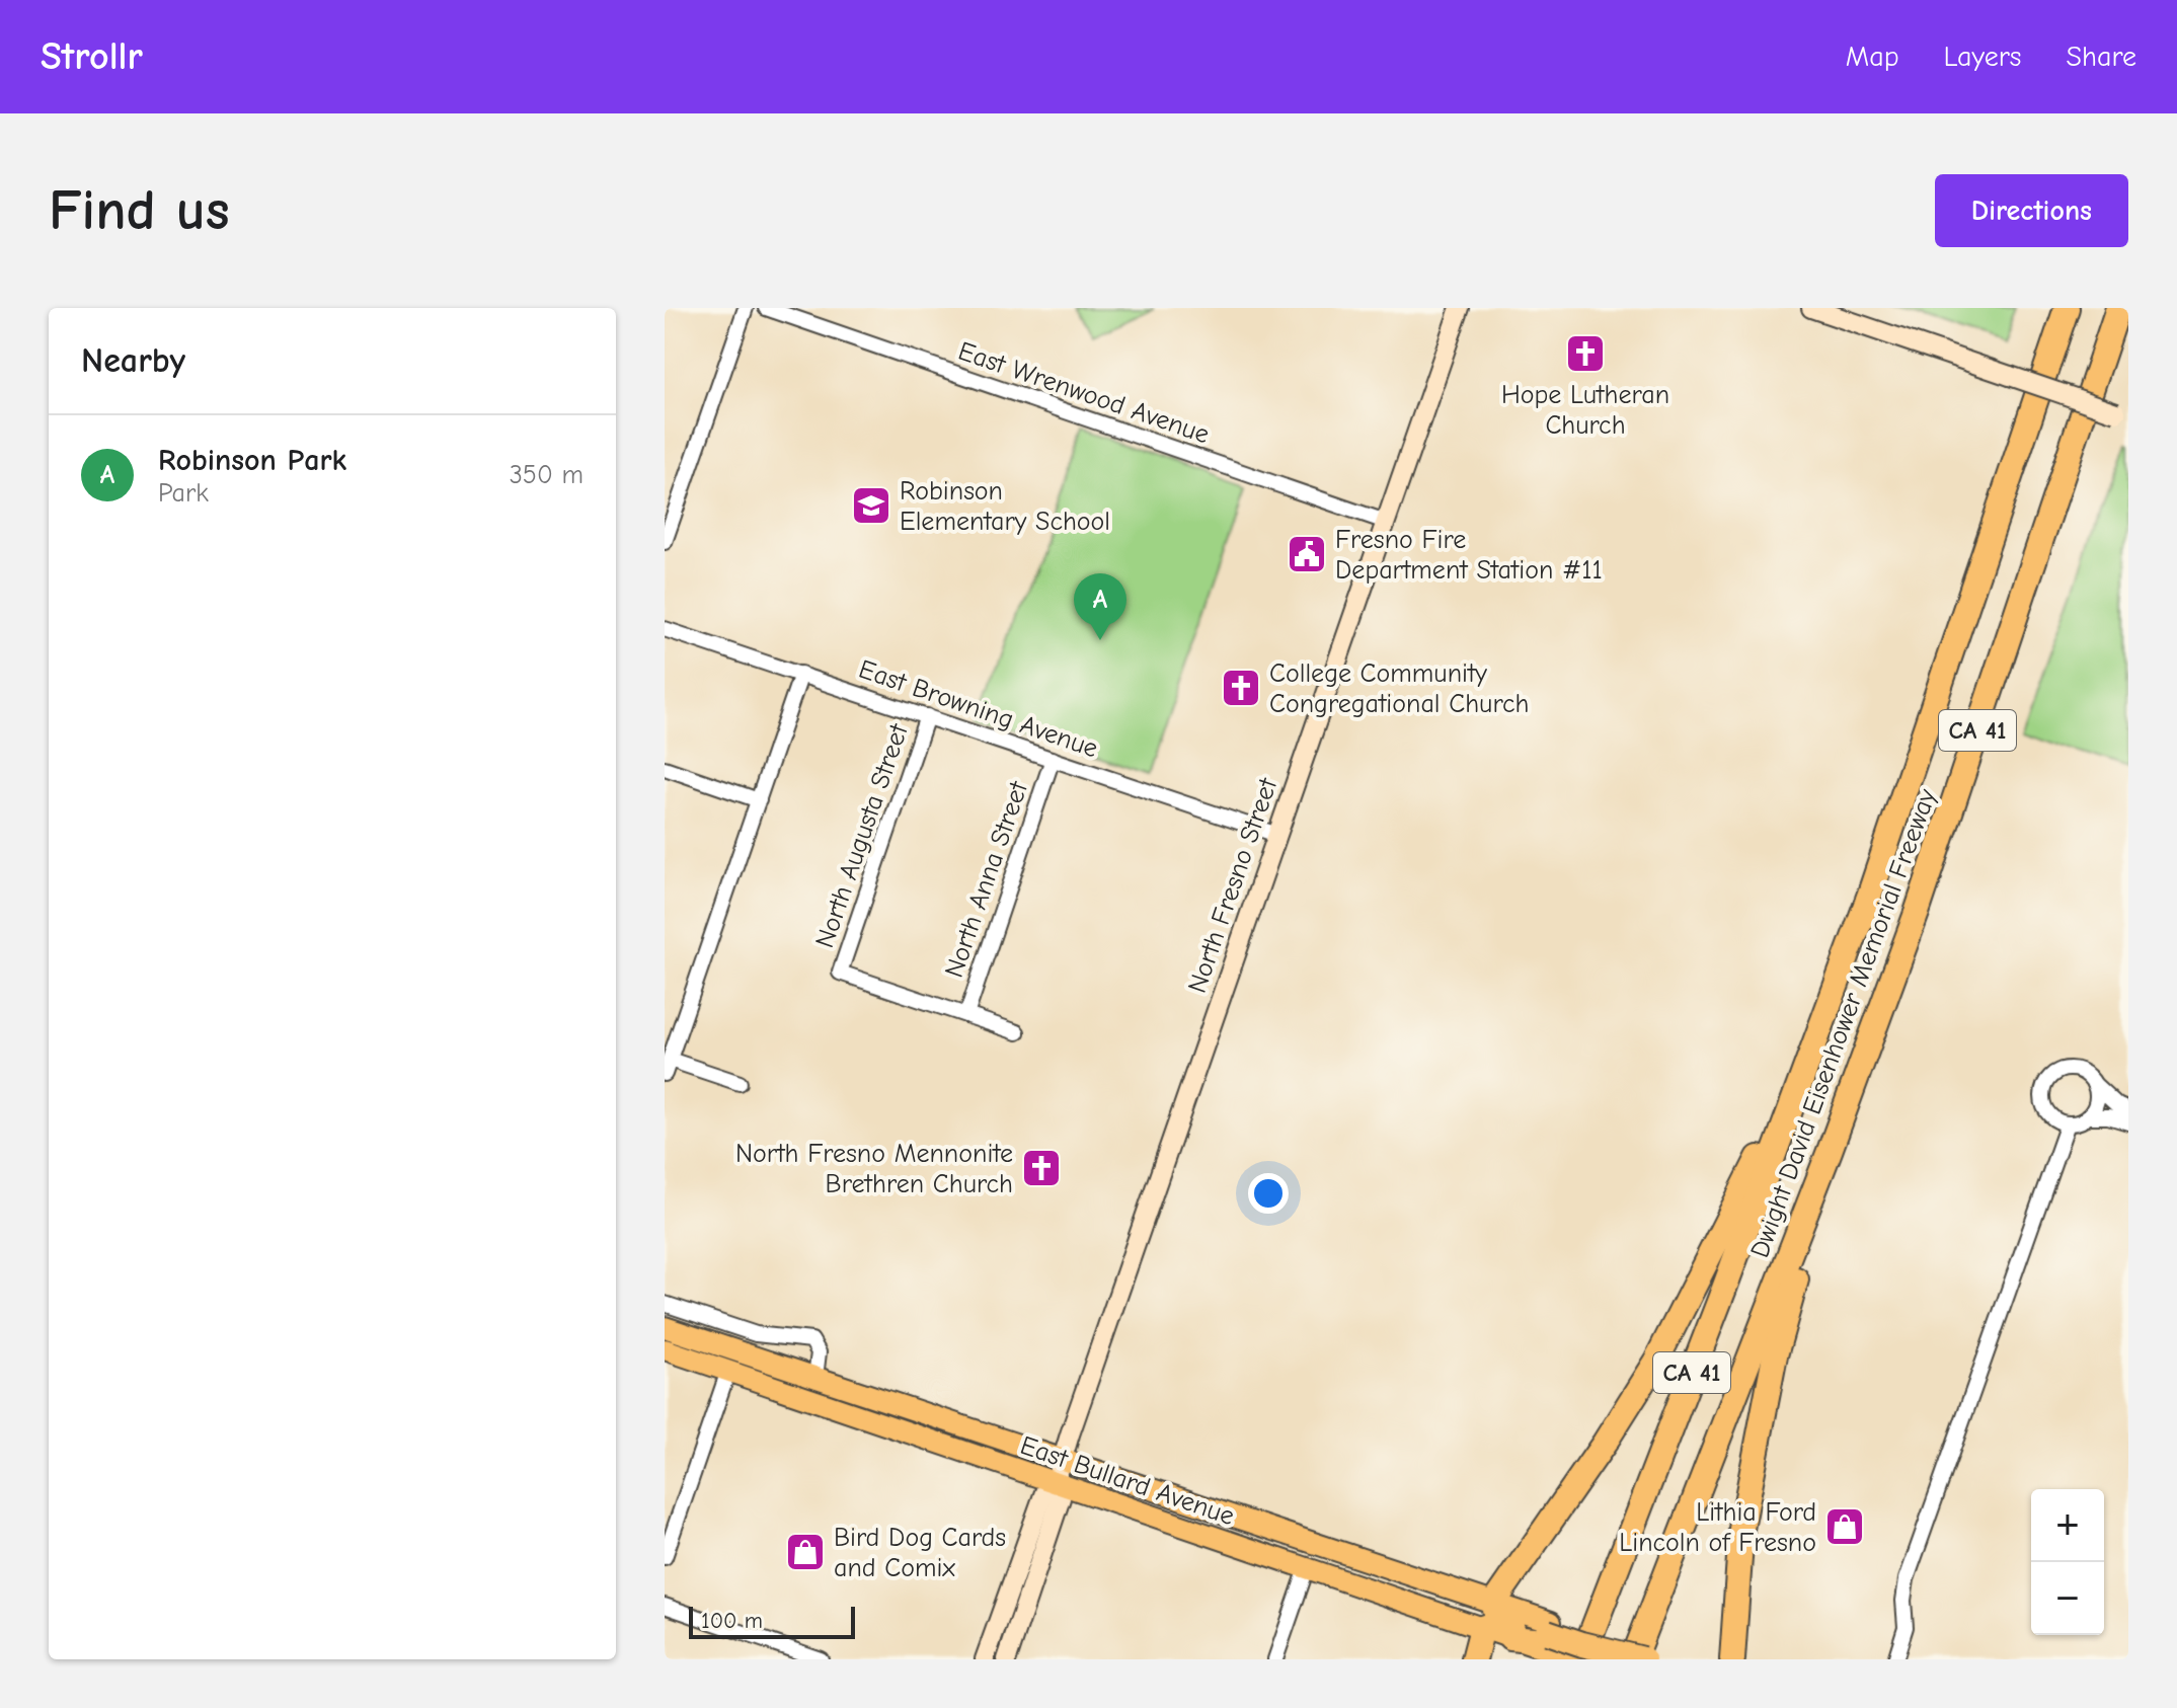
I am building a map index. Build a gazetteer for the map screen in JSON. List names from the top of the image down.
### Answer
{
  "streets": {
    "highway": ["CA 41", "Dwight David Eisenhower Memorial Freeway"],
    "main road": ["North Fresno Street", "East Bullard Avenue"],
    "street": [
      "East Wrenwood Avenue",
      "East Browning Avenue",
      "North Augusta Street",
      "North Anna Street"
    ]
  },
  "crossings": [
    ["East Wrenwood Avenue", "North Fresno Street"],
    ["East Browning Avenue", "North Augusta Street"],
    ["East Browning Avenue", "North Anna Street"],
    ["East Browning Avenue", "North Fresno Street"],
    ["North Augusta Street", "North Anna Street"],
    ["North Fresno Street", "East Bullard Avenue"]
  ],
  "places": {
    "church": ["Hope Lutheran Church", "College Community Congregational Church", "North Fresno Mennonite Brethren Church"],
    "school or university": ["Robinson Elementary School"],
    "public building": ["Fresno Fire Department Station #11"],
    "shop": ["Lithia Ford Lincoln of Fresno", "Bird Dog Cards and Comix"]
  },
  "scale_bar": "100 m",
  "page": {
    "header": "Strollr",
    "nav": ["Map", "Layers", "Share"],
    "buttons": "Directions",
    "title": "Find us",
    "heading": "Nearby",
    "list": [
      {
        "mark": "A",
        "name": "Robinson Park",
        "note": "Park",
        "value": "350 m"
      }
    ],
    "pins": "A",
    "map_buttons": ["+", "−"],
    "scale": "100 m"
  }
}
